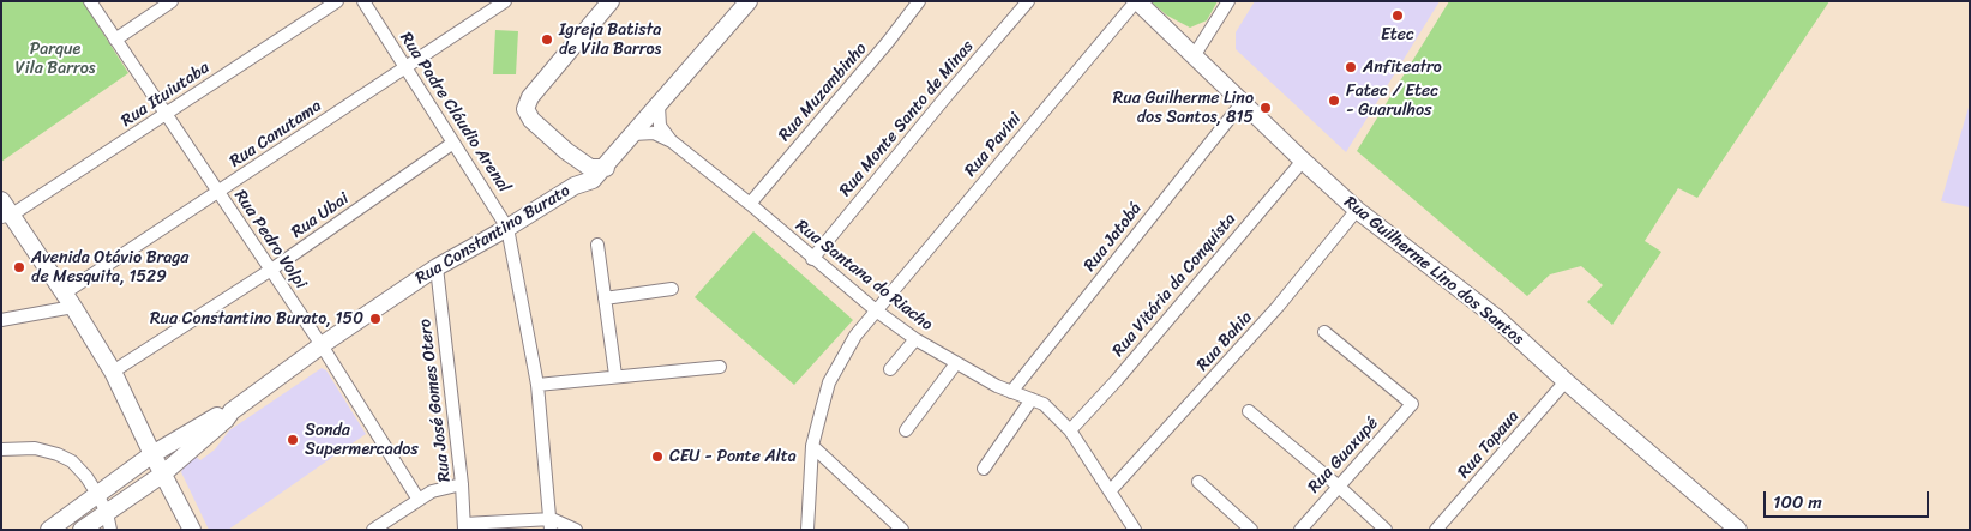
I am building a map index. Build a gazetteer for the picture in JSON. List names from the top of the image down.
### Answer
{
  "streets": {
    "street": [
      "Rua Muzambinho",
      "Rua Ituiutaba",
      "Rua Padre Cláudio Arenal",
      "Rua Monte Santo de Minas",
      "Rua Canutama",
      "Rua Pavini",
      "Rua Ubai",
      "Rua Constantino Burato",
      "Rua Jatobá",
      "Rua Pedro Volpi",
      "Rua Guilherme Lino dos Santos",
      "Rua Santana do Riacho",
      "Rua Vitória da Conquista",
      "Rua Bahia",
      "Rua José Gomes Otero",
      "Rua Tapaua",
      "Rua Guaxupé"
    ]
  },
  "crossings": [
    ["Rua Muzambinho", "Rua Santana do Riacho"],
    ["Rua Ituiutaba", "Rua Pedro Volpi"],
    ["Rua Padre Cláudio Arenal", "Rua Canutama"],
    ["Rua Padre Cláudio Arenal", "Rua Ubai"],
    ["Rua Padre Cláudio Arenal", "Rua Constantino Burato"],
    ["Rua Monte Santo de Minas", "Rua Santana do Riacho"],
    ["Rua Canutama", "Rua Pedro Volpi"],
    ["Rua Pavini", "Rua Guilherme Lino dos Santos"],
    ["Rua Pavini", "Rua Santana do Riacho"],
    ["Rua Ubai", "Rua Pedro Volpi"],
    ["Rua Constantino Burato", "Rua Pedro Volpi"],
    ["Rua Constantino Burato", "Rua Santana do Riacho"],
    ["Rua Constantino Burato", "Rua José Gomes Otero"],
    ["Rua Jatobá", "Rua Guilherme Lino dos Santos"],
    ["Rua Jatobá", "Rua Santana do Riacho"],
    ["Rua Guilherme Lino dos Santos", "Rua Vitória da Conquista"],
    ["Rua Guilherme Lino dos Santos", "Rua Bahia"],
    ["Rua Guilherme Lino dos Santos", "Rua Tapaua"],
    ["Rua Santana do Riacho", "Rua Vitória da Conquista"],
    ["Rua Santana do Riacho", "Rua Bahia"]
  ],
  "parks": ["Parque Vila Barros"],
  "places": [
    "Etec",
    "Igreja Batista de Vila Barros",
    "Anfiteatro",
    "Fatec / Etec - Guarulhos",
    "Rua Guilherme Lino dos Santos, 815",
    "Avenida Otávio Braga de Mesquita, 1529",
    "Rua Constantino Burato, 150",
    "Sonda Supermercados",
    "CEU - Ponte Alta"
  ],
  "scale_bar": "100 m"
}
